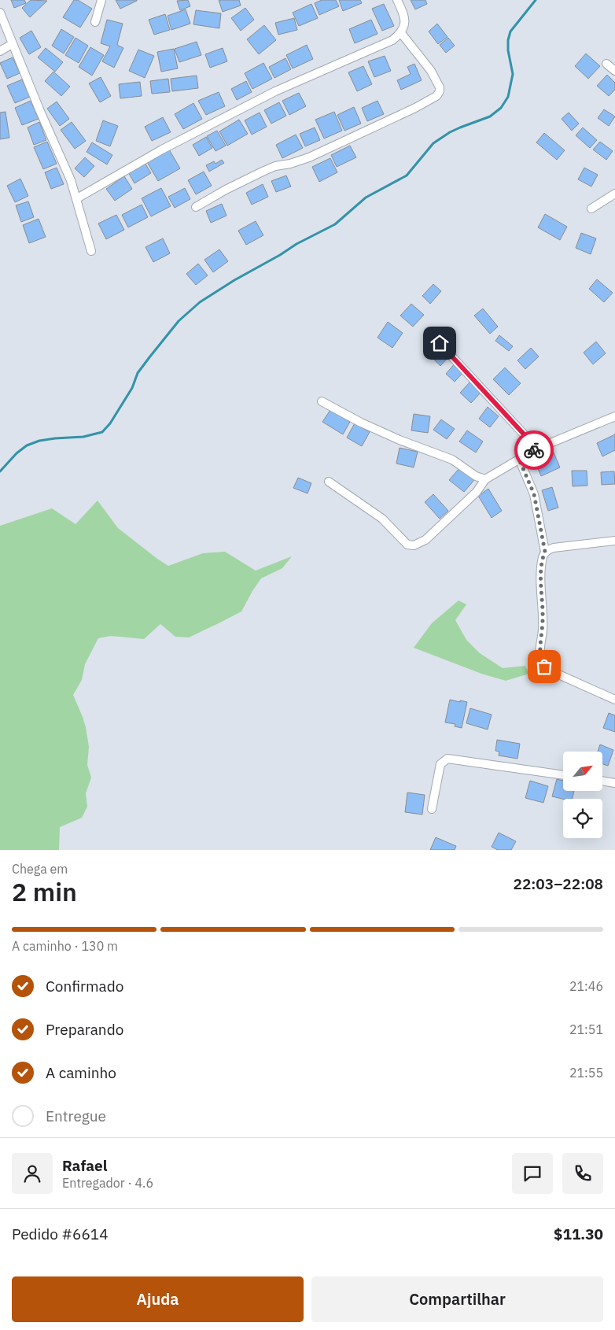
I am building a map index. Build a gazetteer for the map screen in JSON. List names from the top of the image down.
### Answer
{
  "north": "top right",
  "page": {
    "heading": ["2 min", "Chega em", "22:03–22:08"],
    "panel": [
      "Rafael",
      "Entregador · 4.6",
      "Pedido #6614",
      "$11.30"
    ],
    "bar": "A caminho · 130 m",
    "list": [
      ["Confirmado", "21:46"],
      ["Preparando", "21:51"],
      ["A caminho", "21:55"],
      "Entregue"
    ],
    "buttons": ["Ajuda", "Compartilhar"]
  }
}
